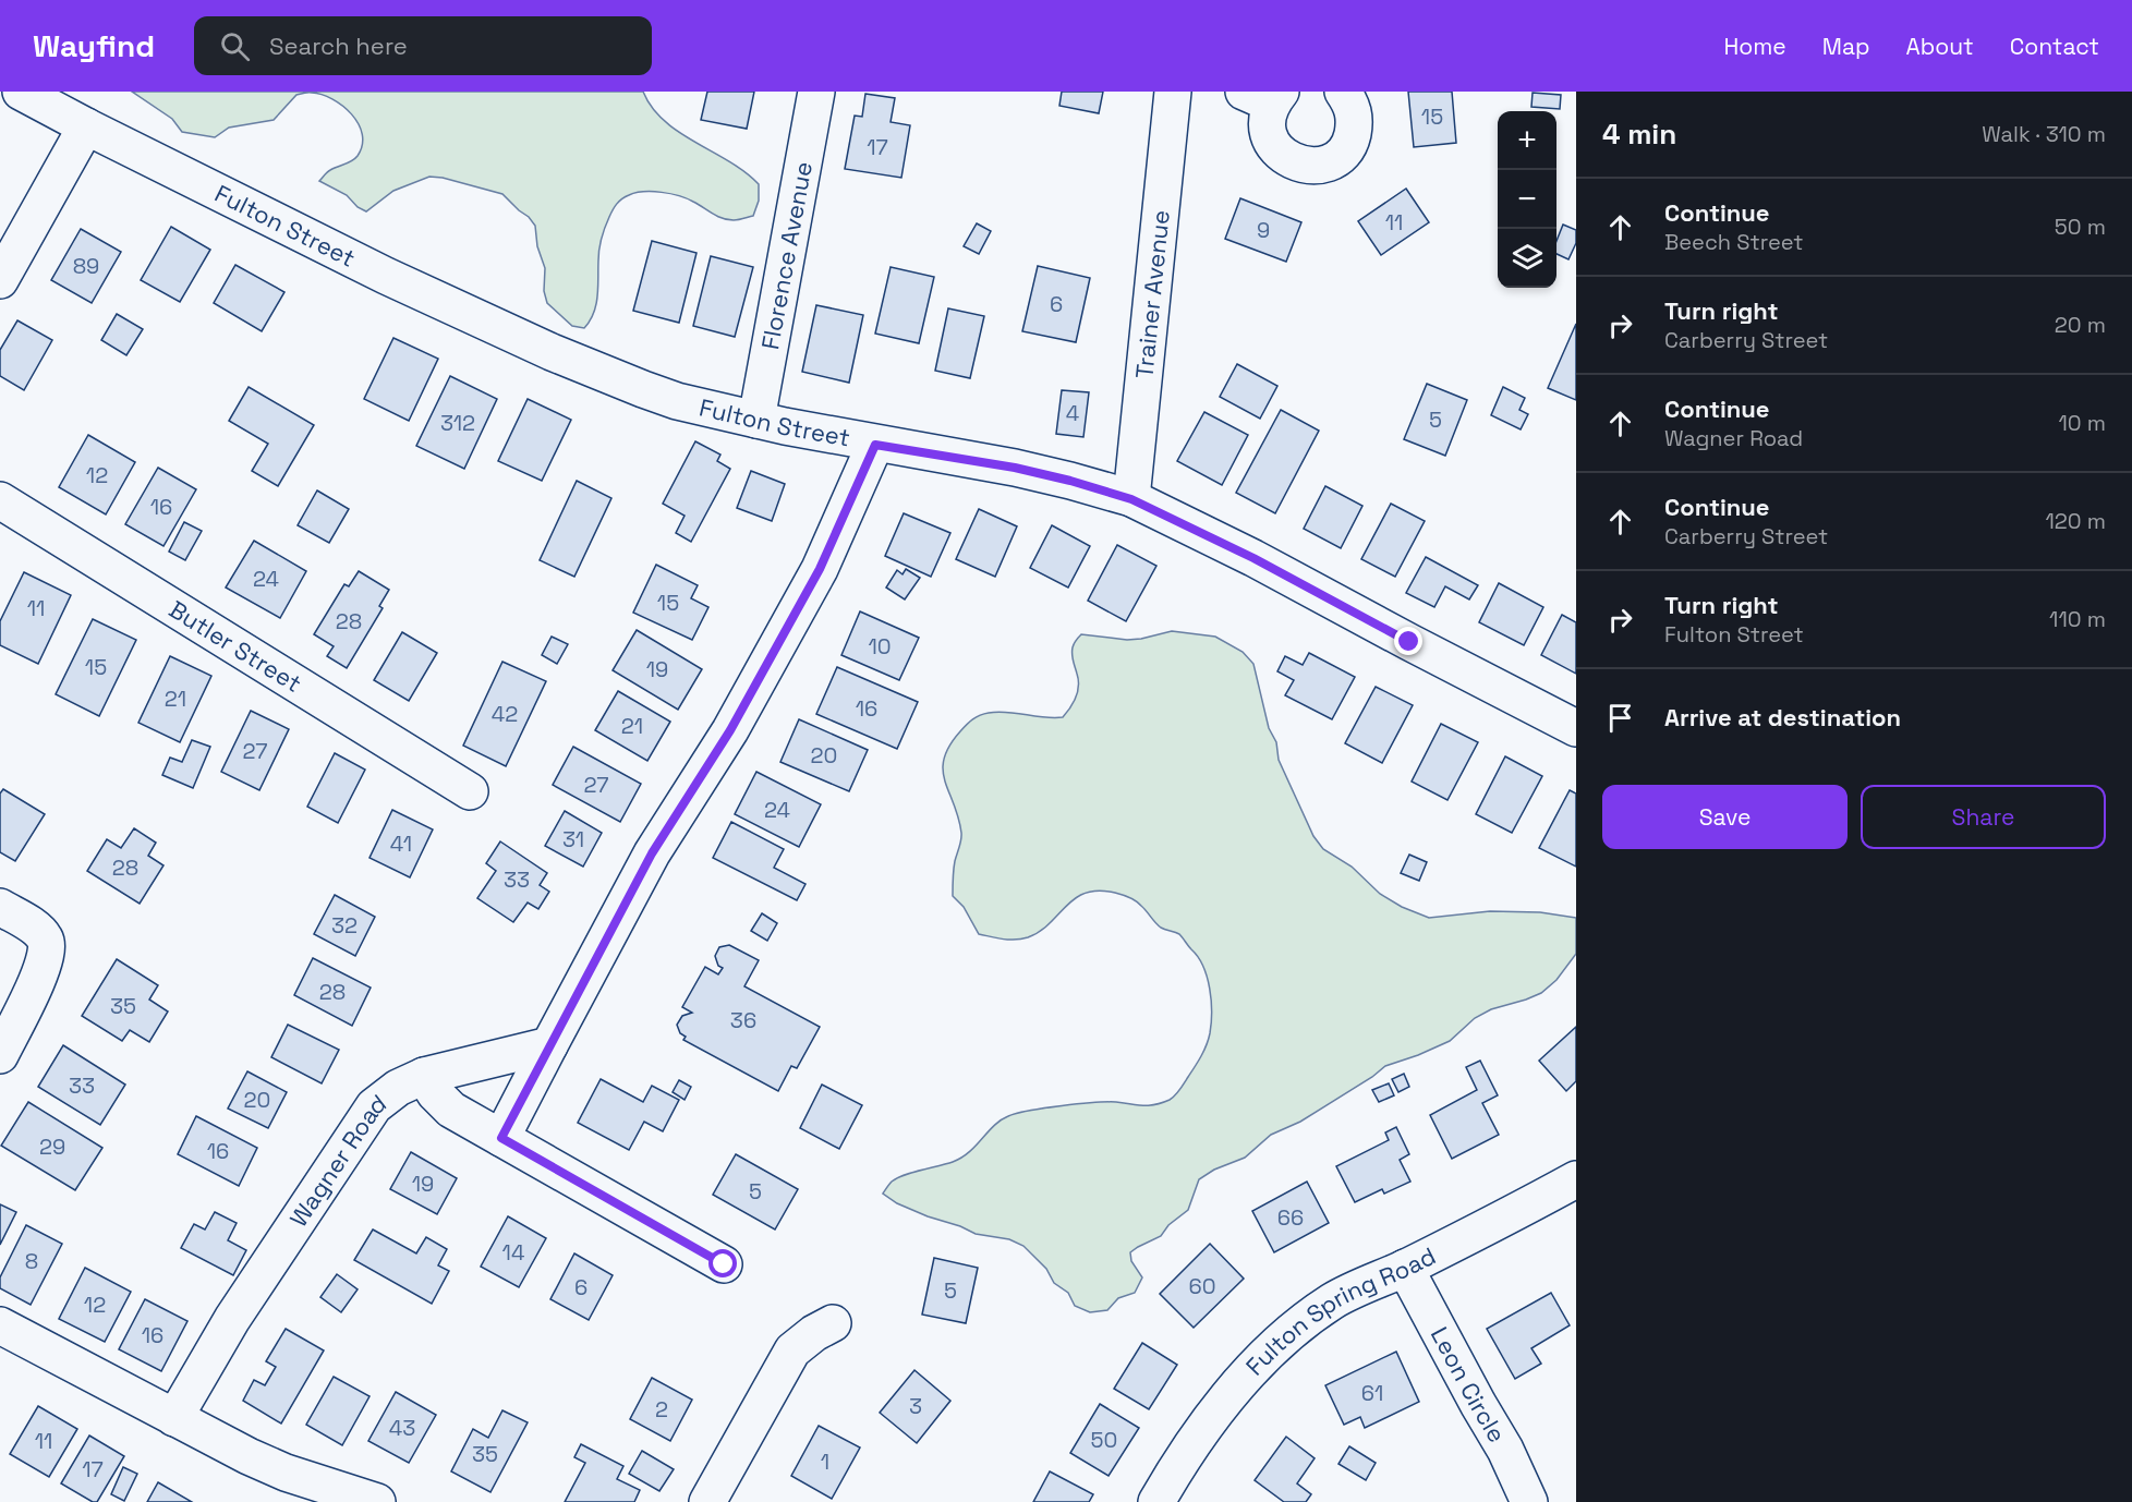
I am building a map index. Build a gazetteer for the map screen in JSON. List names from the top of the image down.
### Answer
{
  "streets": {
    "street": [
      "Fulton Street",
      "Florence Avenue",
      "Trainer Avenue",
      "Butler Street",
      "Wagner Road",
      "Fulton Spring Road",
      "Leon Circle"
    ]
  },
  "crossings": [
    ["Fulton Street", "Florence Avenue"],
    ["Fulton Street", "Trainer Avenue"],
    ["Fulton Spring Road", "Leon Circle"]
  ],
  "house_numbers": [
    "15",
    "17",
    "11",
    "9",
    "89",
    "6",
    "4",
    "5",
    "312",
    "12",
    "16",
    "24",
    "15",
    "11",
    "28",
    "10",
    "15",
    "19",
    "21",
    "16",
    "42",
    "21",
    "27",
    "20",
    "27",
    "24",
    "31",
    "41",
    "28",
    "33",
    "32",
    "28",
    "35",
    "36",
    "33",
    "20",
    "29",
    "16",
    "19",
    "5",
    "66",
    "14",
    "8",
    "60",
    "6",
    "5",
    "12",
    "16",
    "61",
    "3",
    "2",
    "43",
    "50",
    "11",
    "35",
    "1",
    "17"
  ],
  "page": {
    "header": "Wayfind",
    "search": "Search here",
    "nav": [
      "Home",
      "Map",
      "About",
      "Contact"
    ],
    "heading": ["4 min", "Walk · 310 m"],
    "map_buttons": ["+", "−"],
    "list": [
      ["Continue", "Beech Street", "50 m"],
      ["Turn right", "Carberry Street", "20 m"],
      ["Continue", "Wagner Road", "10 m"],
      ["Continue", "Carberry Street", "120 m"],
      ["Turn right", "Fulton Street", "110 m"],
      "Arrive at destination"
    ],
    "buttons": ["Save", "Share"]
  }
}
